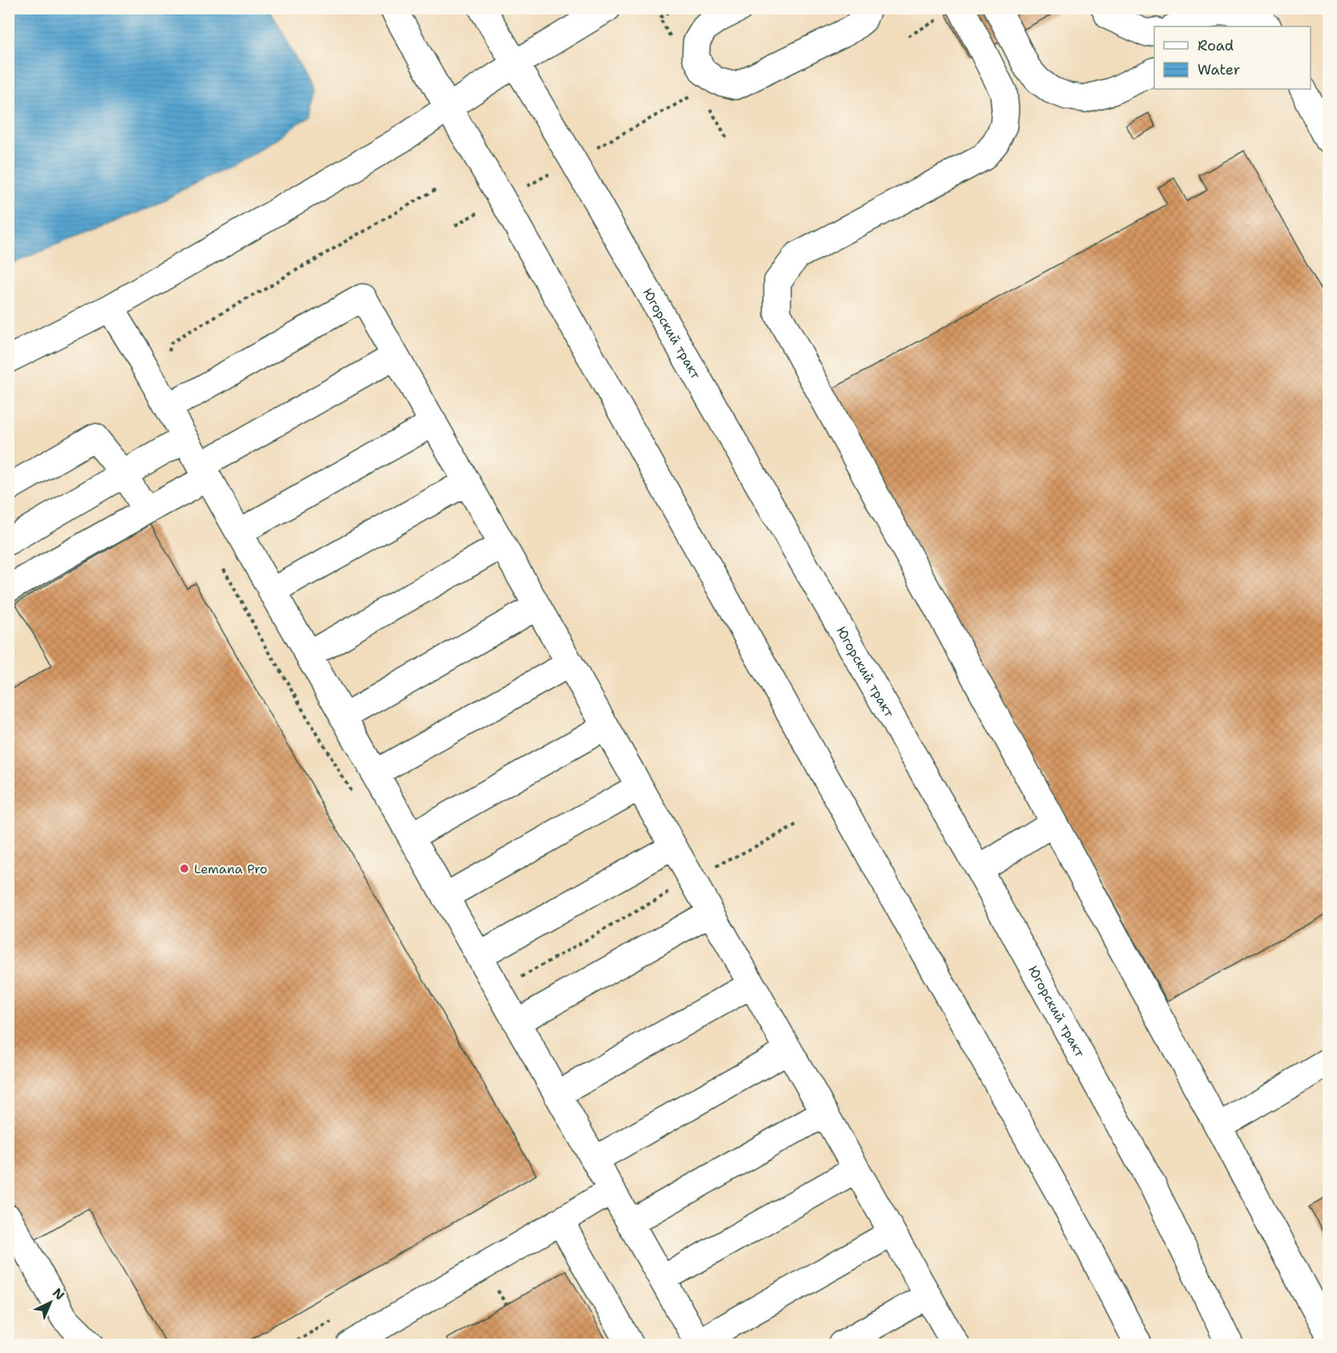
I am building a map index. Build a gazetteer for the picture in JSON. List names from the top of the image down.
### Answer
{
  "streets": {
    "main road": ["Югорский тракт"]
  },
  "places": ["Lemana Pro"],
  "legend": ["Road", "Water"],
  "north": "top right"
}
